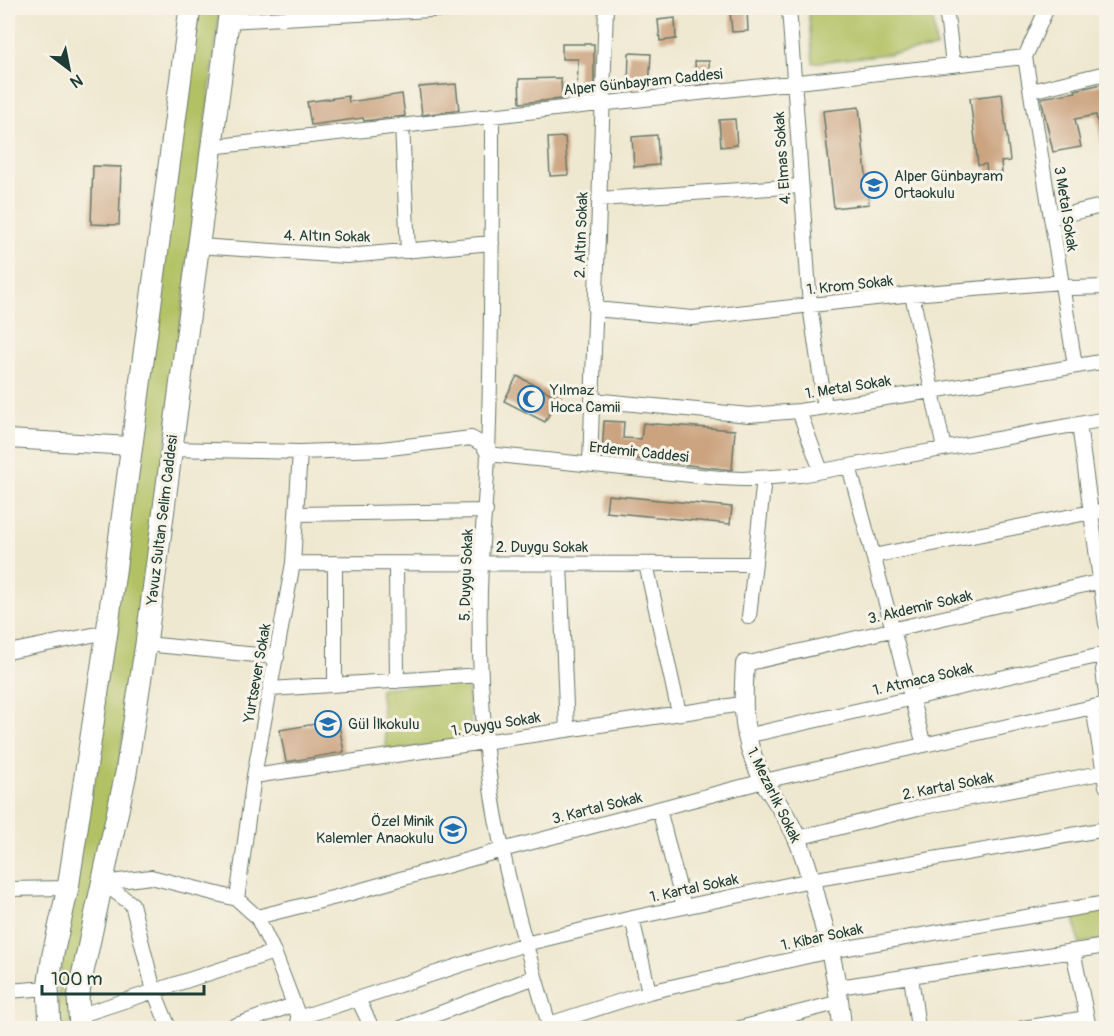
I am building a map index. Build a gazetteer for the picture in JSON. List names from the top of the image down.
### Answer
{
  "streets": {
    "main road": ["Yavuz Sultan Selim Caddesi"],
    "street": [
      "Alper Günbayram Caddesi",
      "4. Elmas Sokak",
      "3 Metal Sokak",
      "2. Altın Sokak",
      "4. Altın Sokak",
      "1. Krom Sokak",
      "1. Metal Sokak",
      "Erdemir Caddesi",
      "2. Duygu Sokak",
      "5. Duygu Sokak",
      "3. Akdemir Sokak",
      "Yurtsever Sokak",
      "1. Atmaca Sokak",
      "1. Duygu Sokak",
      "2. Kartal Sokak",
      "1. Mezarlık Sokak",
      "3. Kartal Sokak",
      "1. Kartal Sokak",
      "1. Kibar Sokak"
    ]
  },
  "crossings": [
    ["Alper Günbayram Caddesi", "4. Elmas Sokak"],
    ["Alper Günbayram Caddesi", "3 Metal Sokak"],
    ["Alper Günbayram Caddesi", "2. Altın Sokak"],
    ["Alper Günbayram Caddesi", "Yavuz Sultan Selim Caddesi"],
    ["Alper Günbayram Caddesi", "5. Duygu Sokak"],
    ["4. Elmas Sokak", "1. Krom Sokak"],
    ["4. Elmas Sokak", "1. Metal Sokak"],
    ["3 Metal Sokak", "1. Krom Sokak"],
    ["3 Metal Sokak", "1. Metal Sokak"],
    ["2. Altın Sokak", "1. Krom Sokak"],
    ["2. Altın Sokak", "1. Metal Sokak"],
    ["2. Altın Sokak", "Erdemir Caddesi"],
    ["4. Altın Sokak", "Yavuz Sultan Selim Caddesi"],
    ["4. Altın Sokak", "5. Duygu Sokak"],
    ["Erdemir Caddesi", "Yavuz Sultan Selim Caddesi"],
    ["Erdemir Caddesi", "5. Duygu Sokak"],
    ["Erdemir Caddesi", "Yurtsever Sokak"],
    ["2. Duygu Sokak", "5. Duygu Sokak"],
    ["2. Duygu Sokak", "Yurtsever Sokak"],
    ["5. Duygu Sokak", "1. Duygu Sokak"],
    ["5. Duygu Sokak", "3. Kartal Sokak"],
    ["5. Duygu Sokak", "1. Kartal Sokak"],
    ["5. Duygu Sokak", "1. Kibar Sokak"],
    ["3. Akdemir Sokak", "1. Mezarlık Sokak"],
    ["Yurtsever Sokak", "1. Duygu Sokak"],
    ["1. Atmaca Sokak", "1. Mezarlık Sokak"],
    ["1. Duygu Sokak", "1. Mezarlık Sokak"],
    ["2. Kartal Sokak", "1. Mezarlık Sokak"],
    ["1. Mezarlık Sokak", "3. Kartal Sokak"],
    ["1. Mezarlık Sokak", "1. Kartal Sokak"],
    ["1. Mezarlık Sokak", "1. Kibar Sokak"]
  ],
  "places": {
    "school or university": ["Alper Günbayram Ortaokulu", "Gül İlkokulu", "Özel Minik Kalemler Anaokulu"],
    "mosque": ["Yılmaz Hoca Camii"]
  },
  "scale_bar": "100 m",
  "north": "bottom right"
}
